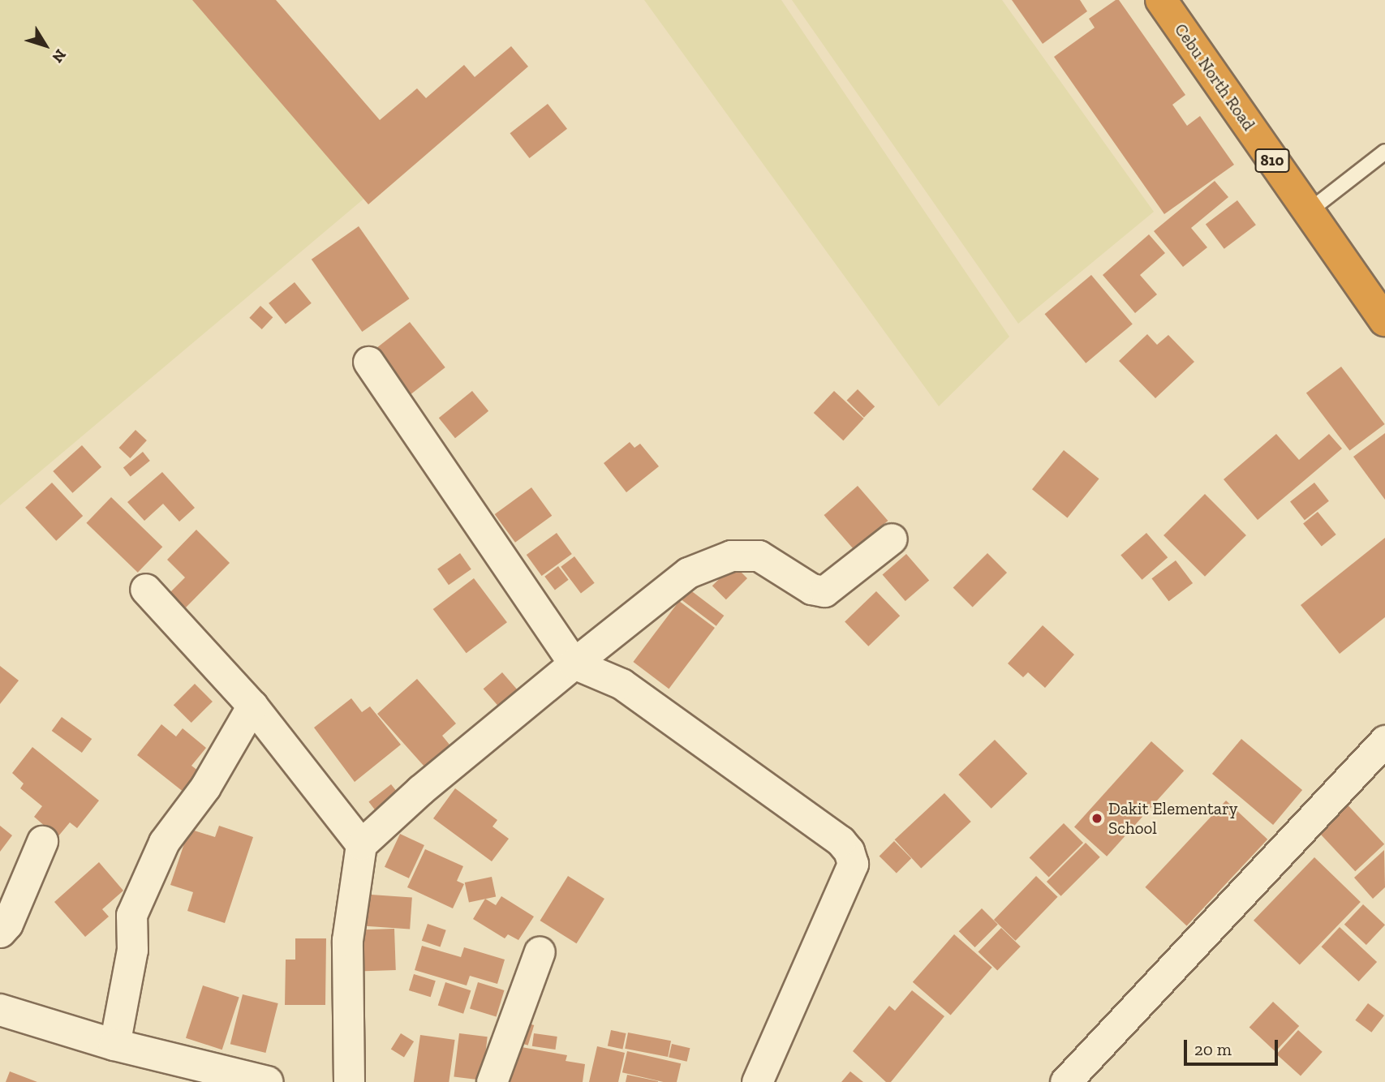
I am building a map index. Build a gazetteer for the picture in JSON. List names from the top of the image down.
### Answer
{
  "streets": {
    "highway": ["Cebu North Road", "810"]
  },
  "places": ["Dakit Elementary School"],
  "scale_bar": "20 m",
  "north": "bottom right"
}
